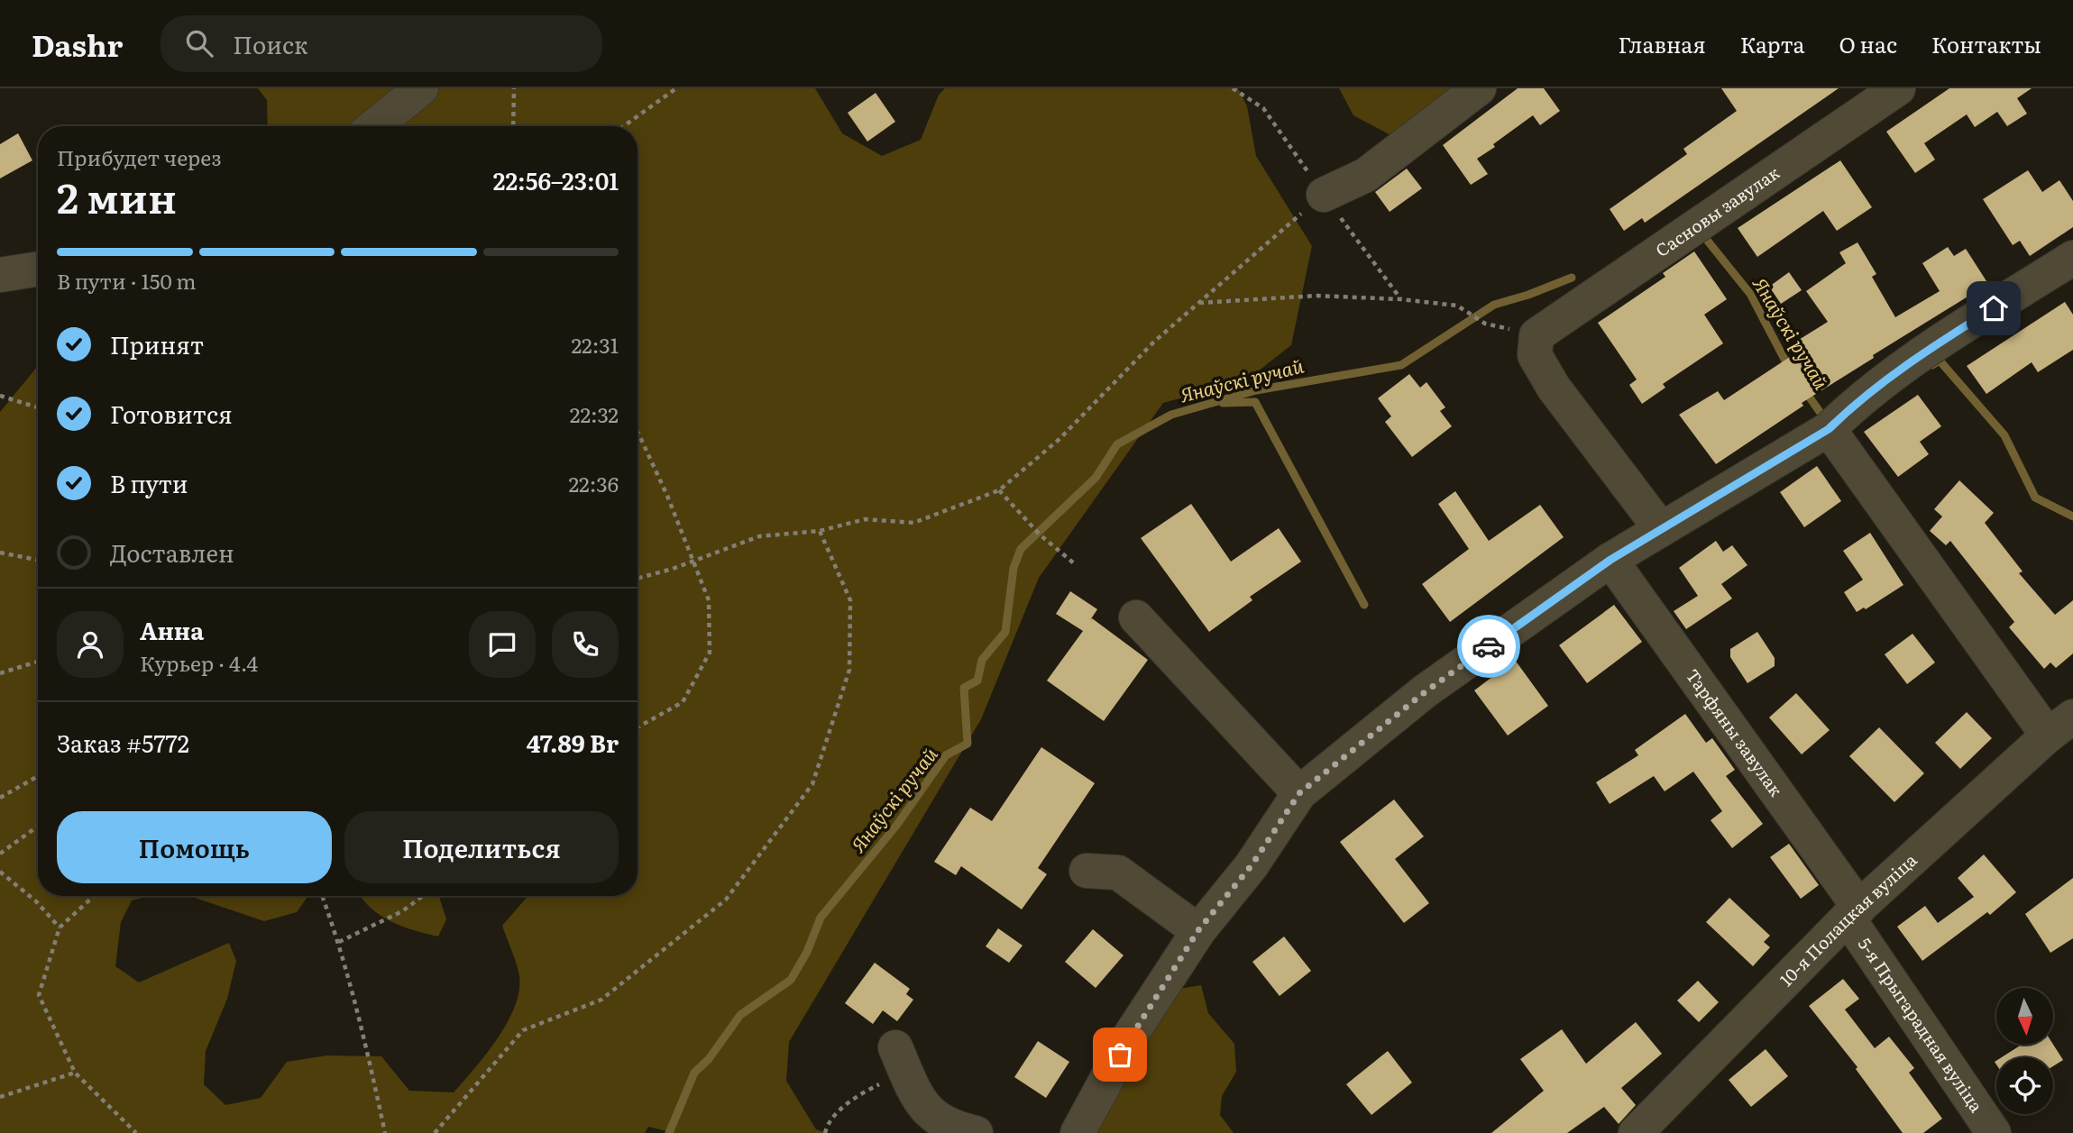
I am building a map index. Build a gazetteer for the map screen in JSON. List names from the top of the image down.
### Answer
{
  "streets": {
    "street": [
      "Сасновы завулак",
      "Тарфяны завулак",
      "10-я Полацкая вуліца",
      "5-я Прыгарадная вуліца"
    ]
  },
  "crossings": [
    ["Тарфяны завулак", "10-я Полацкая вуліца"],
    ["Тарфяны завулак", "5-я Прыгарадная вуліца"],
    ["10-я Полацкая вуліца", "5-я Прыгарадная вуліца"]
  ],
  "water": ["Янаўскі ручай"],
  "north": "bottom",
  "page": {
    "header": "Dashr",
    "search": "Поиск",
    "nav": [
      "Главная",
      "Карта",
      "О нас",
      "Контакты"
    ],
    "heading": ["2 мин", "Прибудет через", "22:56–23:01"],
    "panel": [
      "Анна",
      "Курьер · 4.4",
      "Заказ #5772",
      "47.89 Br"
    ],
    "bar": "В пути · 150 m",
    "list": [
      ["Принят", "22:31"],
      ["Готовится", "22:32"],
      ["В пути", "22:36"],
      "Доставлен"
    ],
    "buttons": ["Помощь", "Поделиться"]
  }
}
